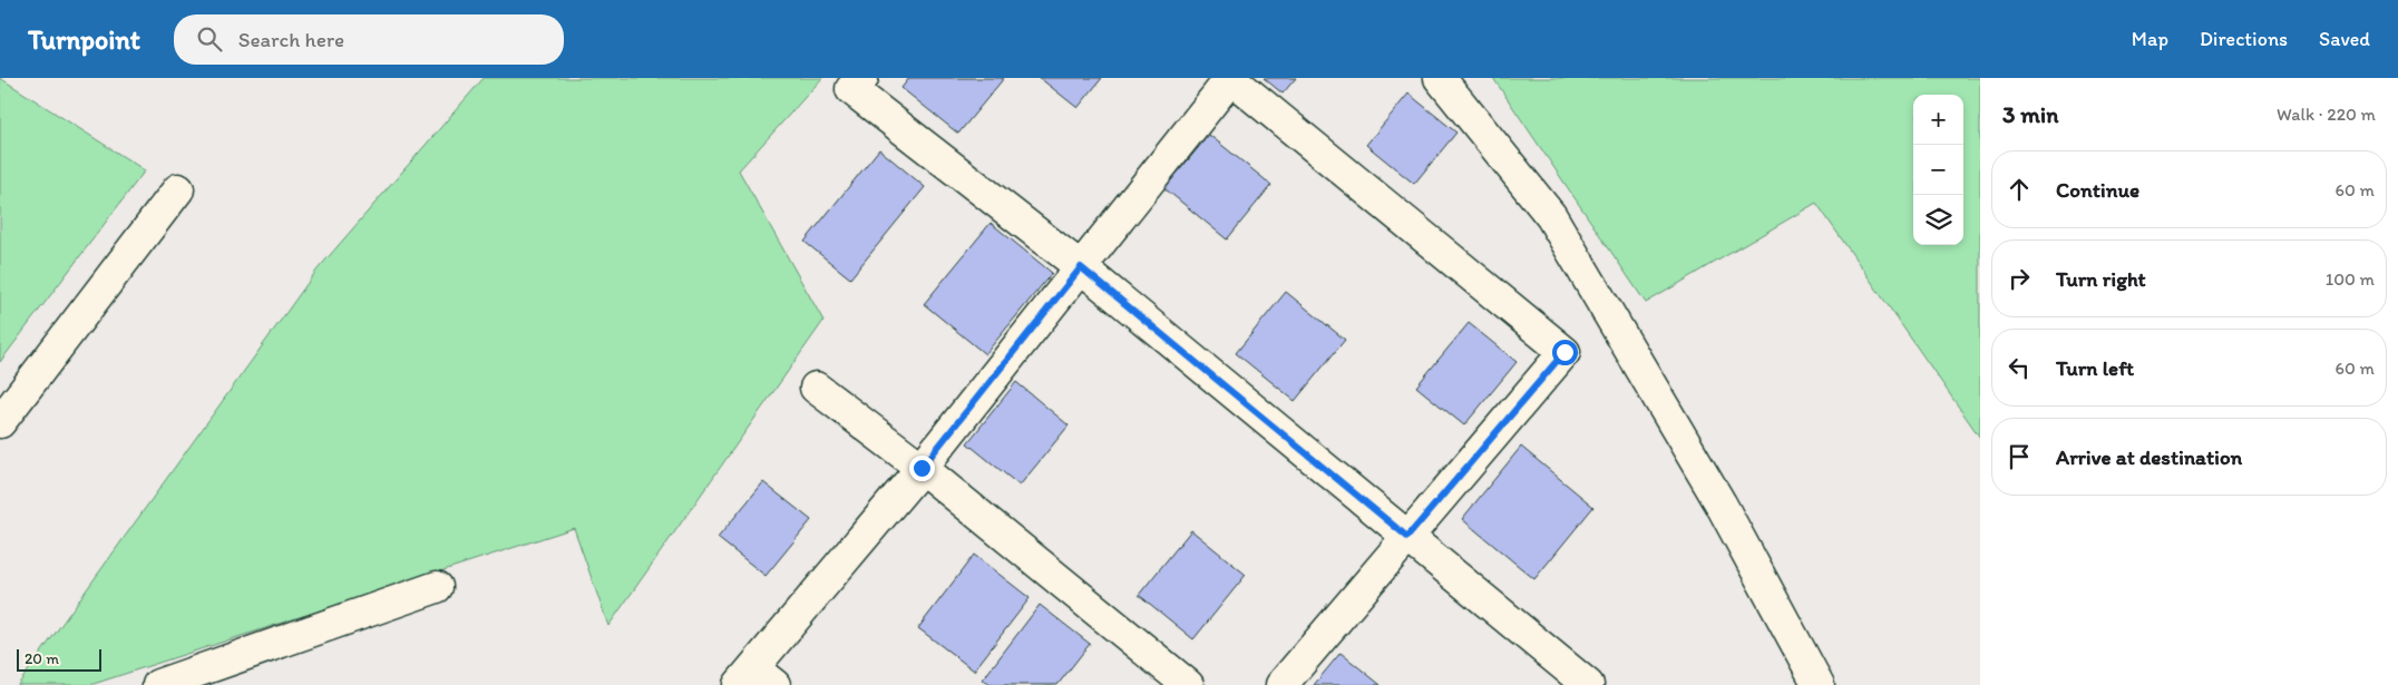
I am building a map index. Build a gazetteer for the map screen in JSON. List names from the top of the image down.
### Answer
{
  "scale_bar": "20 m",
  "page": {
    "header": "Turnpoint",
    "search": "Search here",
    "nav": ["Map", "Directions", "Saved"],
    "heading": ["3 min", "Walk · 220 m"],
    "map_buttons": ["+", "−"],
    "list": [
      ["Continue", "60 m"],
      ["Turn right", "100 m"],
      ["Turn left", "60 m"],
      "Arrive at destination"
    ],
    "scale": "20 m"
  }
}
